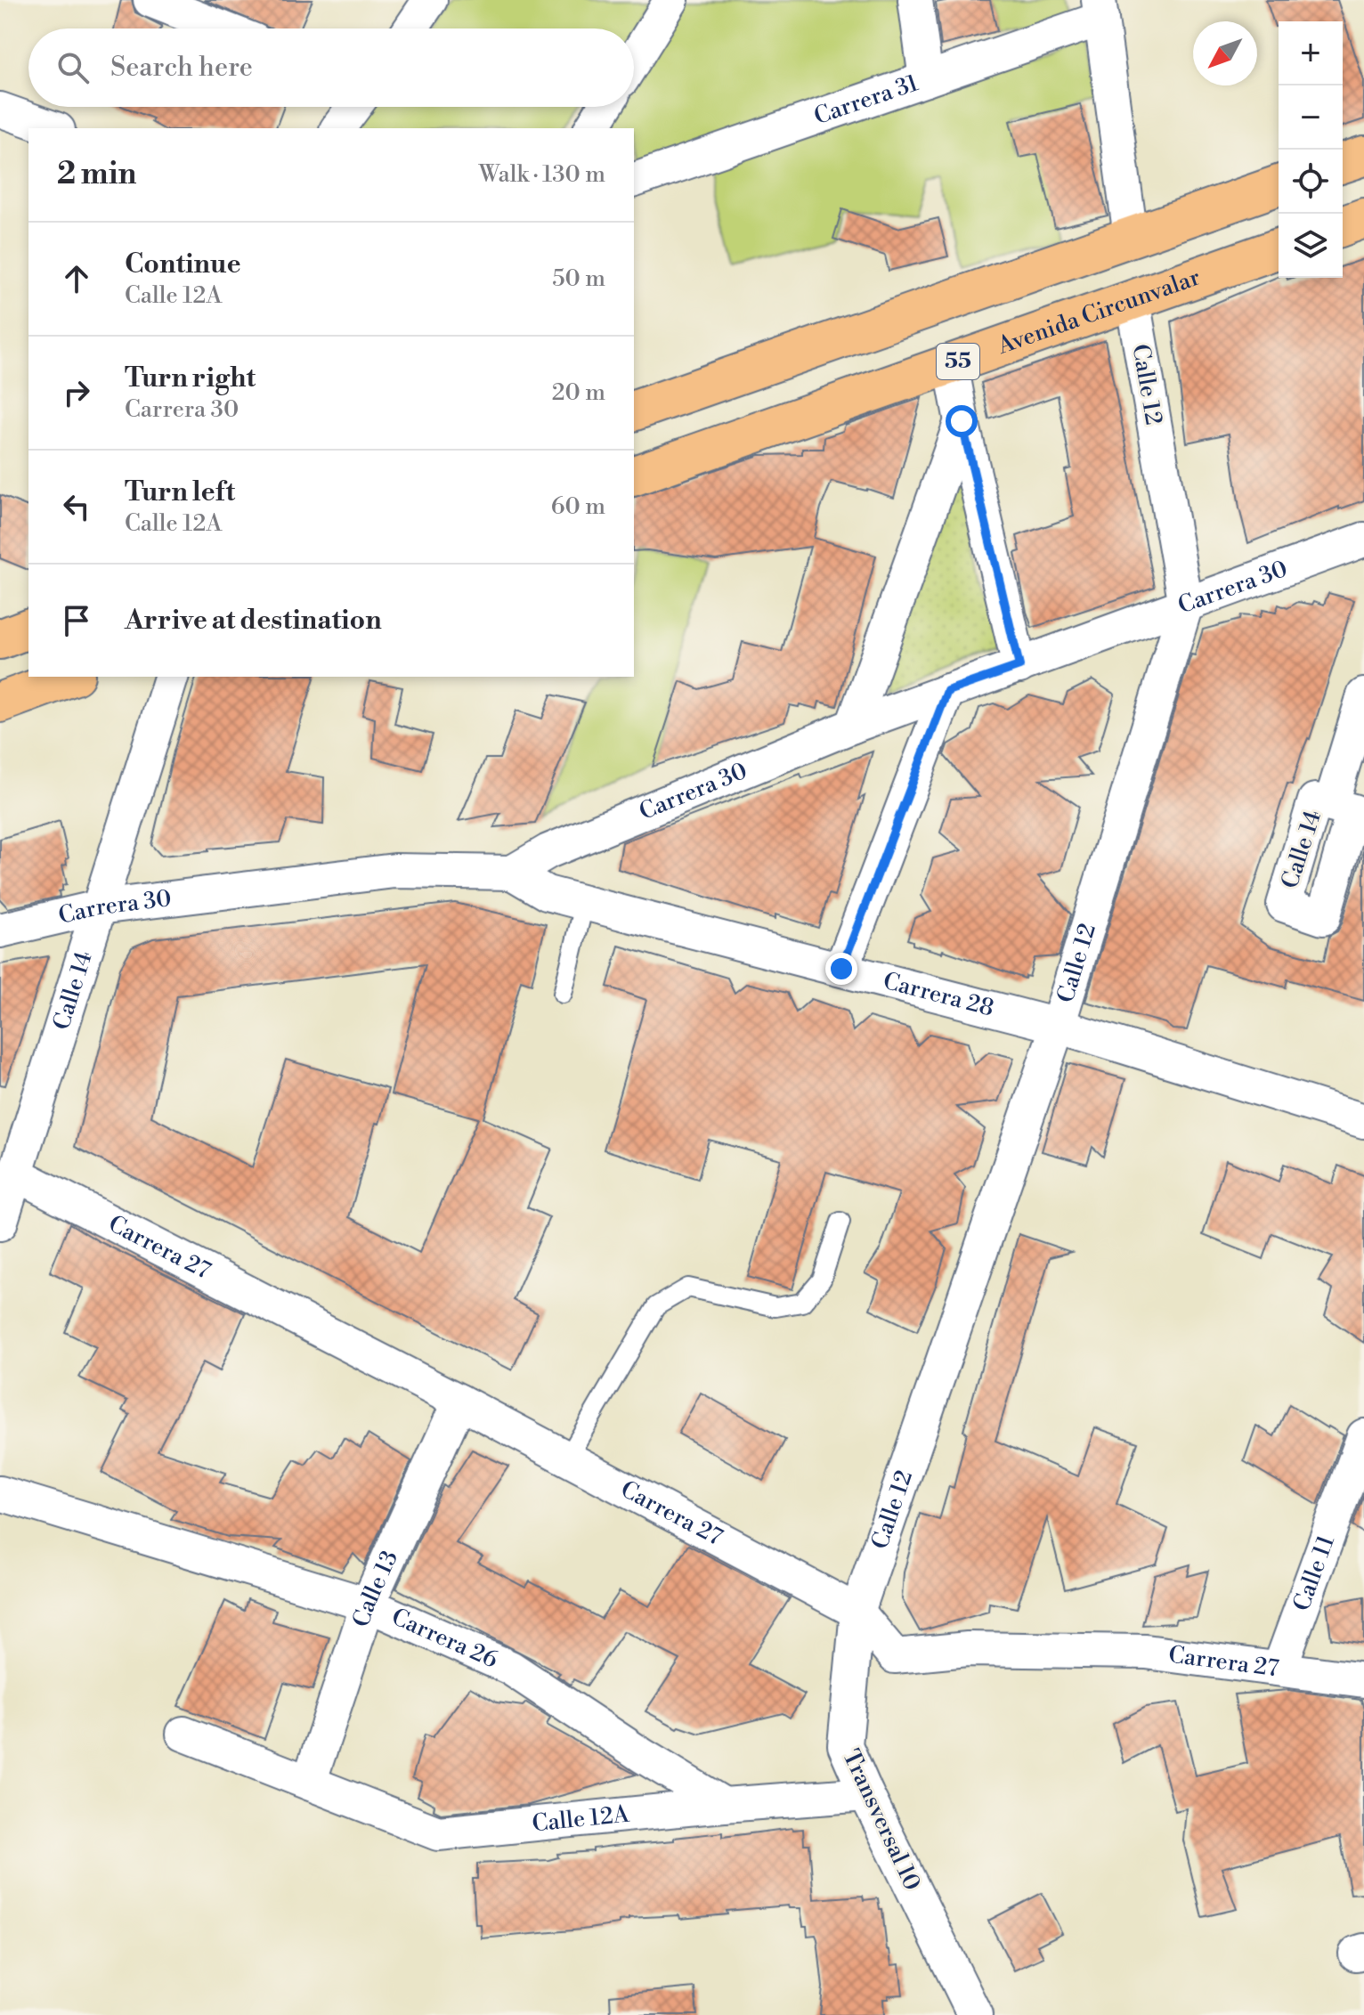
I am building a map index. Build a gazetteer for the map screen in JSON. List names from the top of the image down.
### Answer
{
  "streets": {
    "highway": ["Avenida Circunvalar", "55"],
    "street": [
      "Carrera 31",
      "Calle 12",
      "Carrera 30",
      "Calle 14",
      "Carrera 28",
      "Carrera 27",
      "Calle 11",
      "Calle 13",
      "Carrera 26",
      "Calle 12A",
      "Transversal 10"
    ]
  },
  "crossings": [
    ["Avenida Circunvalar", "Calle 12"],
    ["Calle 12", "Carrera 30"],
    ["Calle 12", "Carrera 28"],
    ["Calle 12", "Carrera 27"],
    ["Calle 12", "Transversal 10"],
    ["Carrera 30", "Calle 14"],
    ["Carrera 30", "Carrera 28"],
    ["Calle 14", "Carrera 27"],
    ["Carrera 27", "Calle 11"],
    ["Carrera 27", "Calle 13"],
    ["Carrera 27", "Transversal 10"],
    ["Calle 13", "Carrera 26"],
    ["Calle 13", "Calle 12A"],
    ["Carrera 26", "Calle 12A"]
  ],
  "north": "bottom left",
  "page": {
    "map_buttons": ["+", "−"],
    "search": "Search here",
    "heading": ["2 min", "Walk · 130 m"],
    "list": [
      ["Continue", "Calle 12A", "50 m"],
      ["Turn right", "Carrera 30", "20 m"],
      ["Turn left", "Calle 12A", "60 m"],
      "Arrive at destination"
    ]
  }
}
